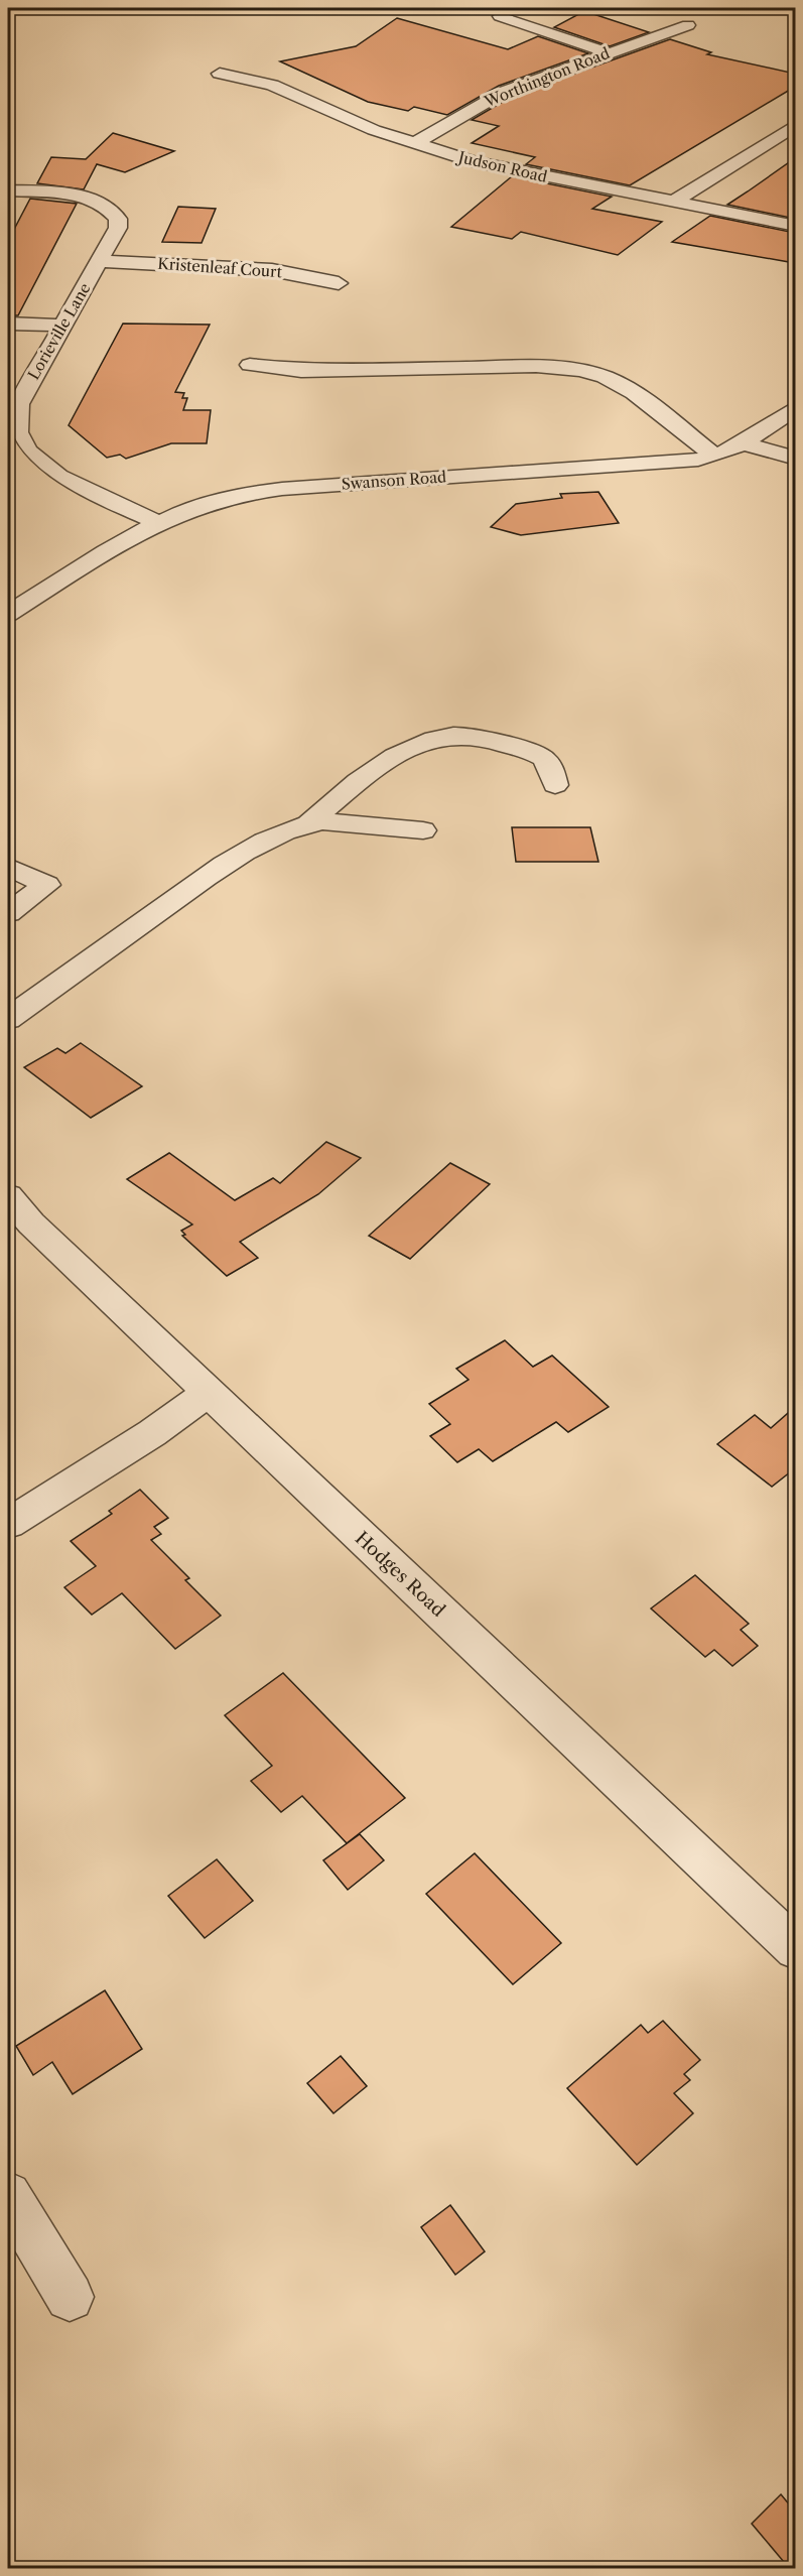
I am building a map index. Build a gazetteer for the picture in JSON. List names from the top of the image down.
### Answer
{
  "streets": {
    "street": [
      "Worthington Road",
      "Judson Road",
      "Kristenleaf Court",
      "Lorieville Lane",
      "Swanson Road",
      "Hodges Road"
    ]
  },
  "crossings": [
    ["Worthington Road", "Judson Road"],
    ["Kristenleaf Court", "Lorieville Lane"],
    ["Lorieville Lane", "Swanson Road"]
  ]
}
